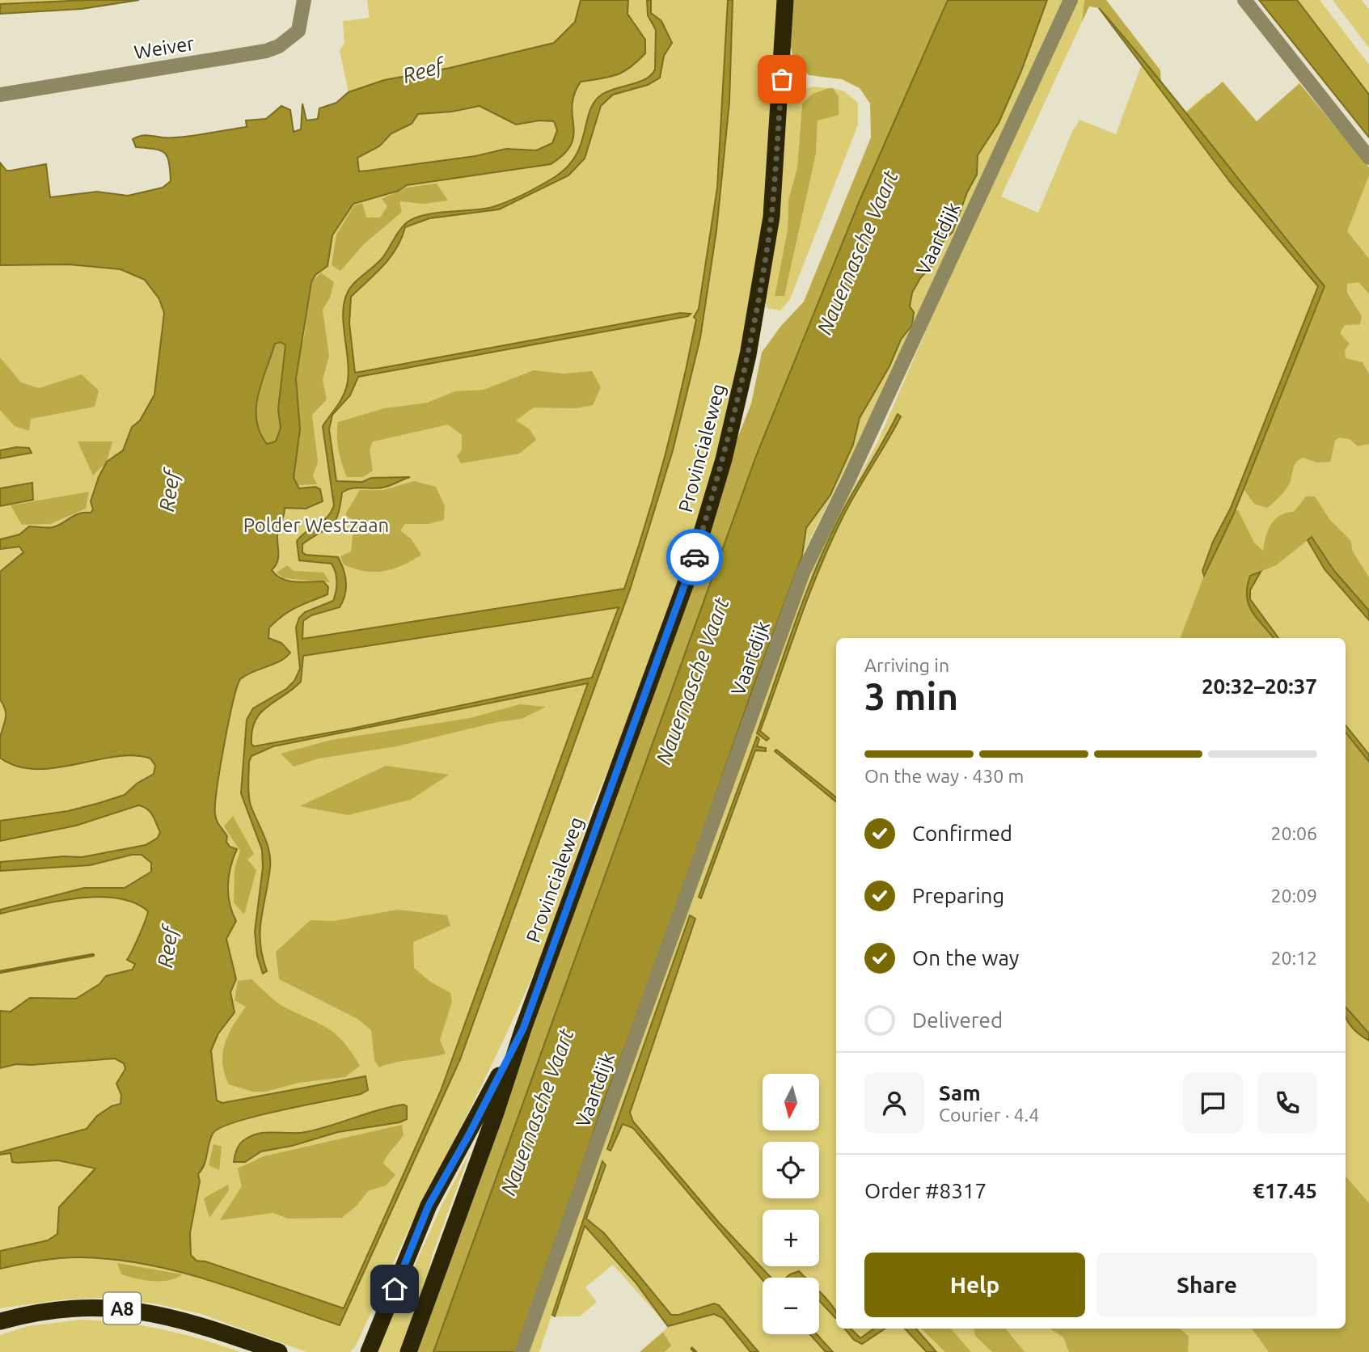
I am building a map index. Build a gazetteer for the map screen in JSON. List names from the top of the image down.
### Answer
{
  "streets": {
    "highway": ["Provincialeweg", "A8"],
    "street": ["Weiver", "Vaartdijk"]
  },
  "water": ["Reef", "Nauernasche Vaart"],
  "parks": ["Polder Westzaan"],
  "north": "bottom",
  "page": {
    "heading": ["3 min", "Arriving in", "20:32–20:37"],
    "panel": [
      "Sam",
      "Courier · 4.4",
      "Order #8317",
      "€17.45"
    ],
    "bar": "On the way · 430 m",
    "list": [
      ["Confirmed", "20:06"],
      ["Preparing", "20:09"],
      ["On the way", "20:12"],
      "Delivered"
    ],
    "map_buttons": ["+", "−"],
    "buttons": ["Help", "Share"]
  }
}
